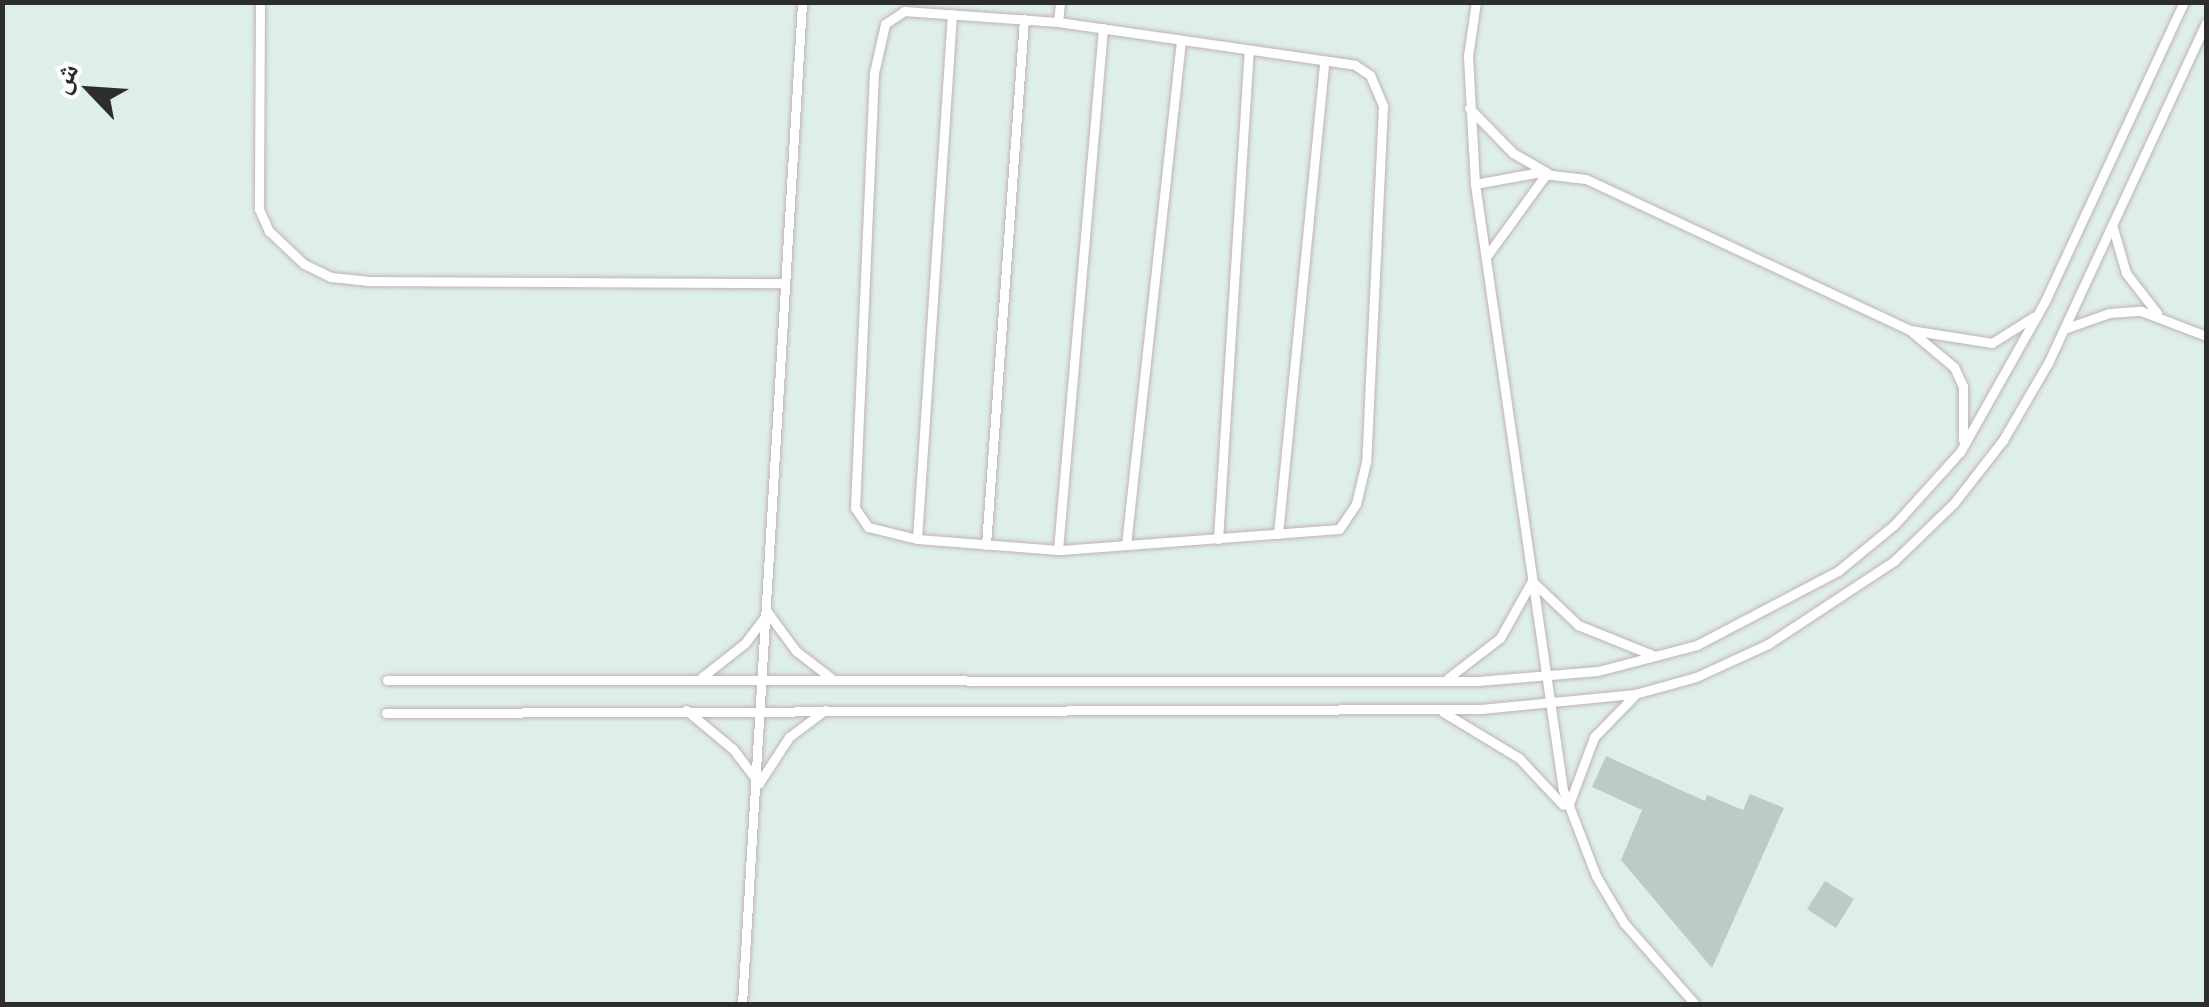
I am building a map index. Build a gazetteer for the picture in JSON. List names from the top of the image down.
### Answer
{
  "north": "top left"
}
